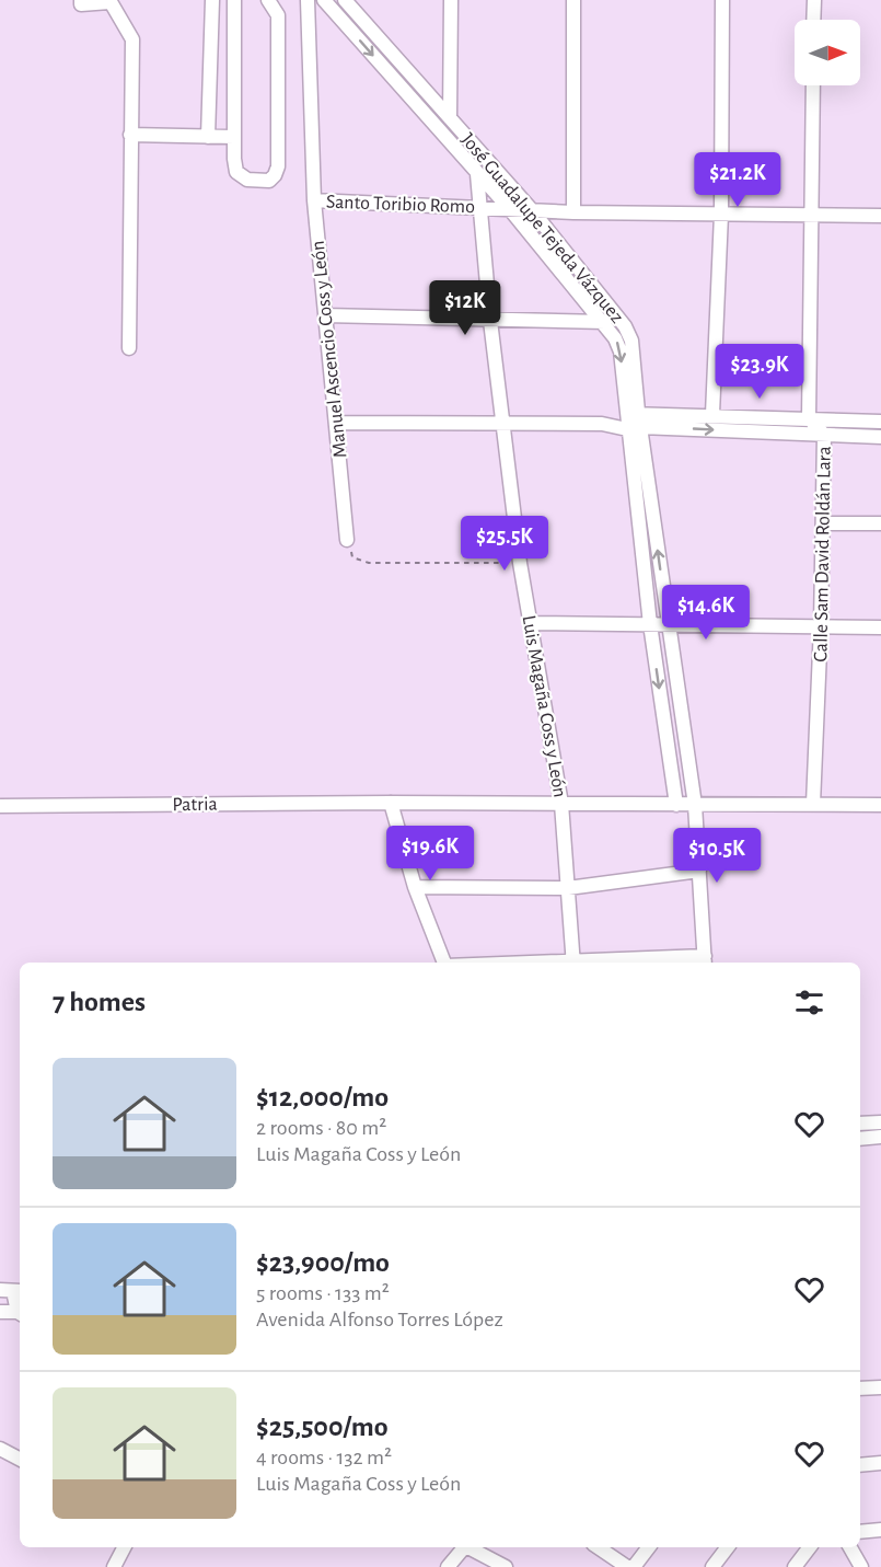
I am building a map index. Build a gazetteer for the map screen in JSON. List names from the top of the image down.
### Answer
{
  "streets": {
    "street": [
      "Santo Toribio Romo",
      "José Guadalupe Tejeda Vázquez",
      "Manuel Ascencio Coss y León",
      "Calle Sam David Roldán Lara",
      "Luis Magaña Coss y León",
      "Patria"
    ]
  },
  "crossings": [
    ["Santo Toribio Romo", "José Guadalupe Tejeda Vázquez"],
    ["Santo Toribio Romo", "Manuel Ascencio Coss y León"],
    ["Santo Toribio Romo", "Calle Sam David Roldán Lara"],
    ["Santo Toribio Romo", "Luis Magaña Coss y León"],
    ["José Guadalupe Tejeda Vázquez", "Luis Magaña Coss y León"],
    ["José Guadalupe Tejeda Vázquez", "Patria"],
    ["Calle Sam David Roldán Lara", "Patria"],
    ["Luis Magaña Coss y León", "Patria"]
  ],
  "north": "right",
  "page": {
    "price": [
      "$21.2K",
      "$12K",
      "$23.9K",
      "$25.5K",
      "$14.6K",
      "$19.6K",
      "$10.5K"
    ],
    "heading": "7 homes",
    "list": [
      {
        "name": "$12,000/mo",
        "note": "2 rooms · 80 m² · Luis Magaña Coss y León"
      },
      {
        "name": "$23,900/mo",
        "note": "5 rooms · 133 m² · Avenida Alfonso Torres López"
      },
      {
        "name": "$25,500/mo",
        "note": "4 rooms · 132 m² · Luis Magaña Coss y León"
      }
    ]
  }
}
